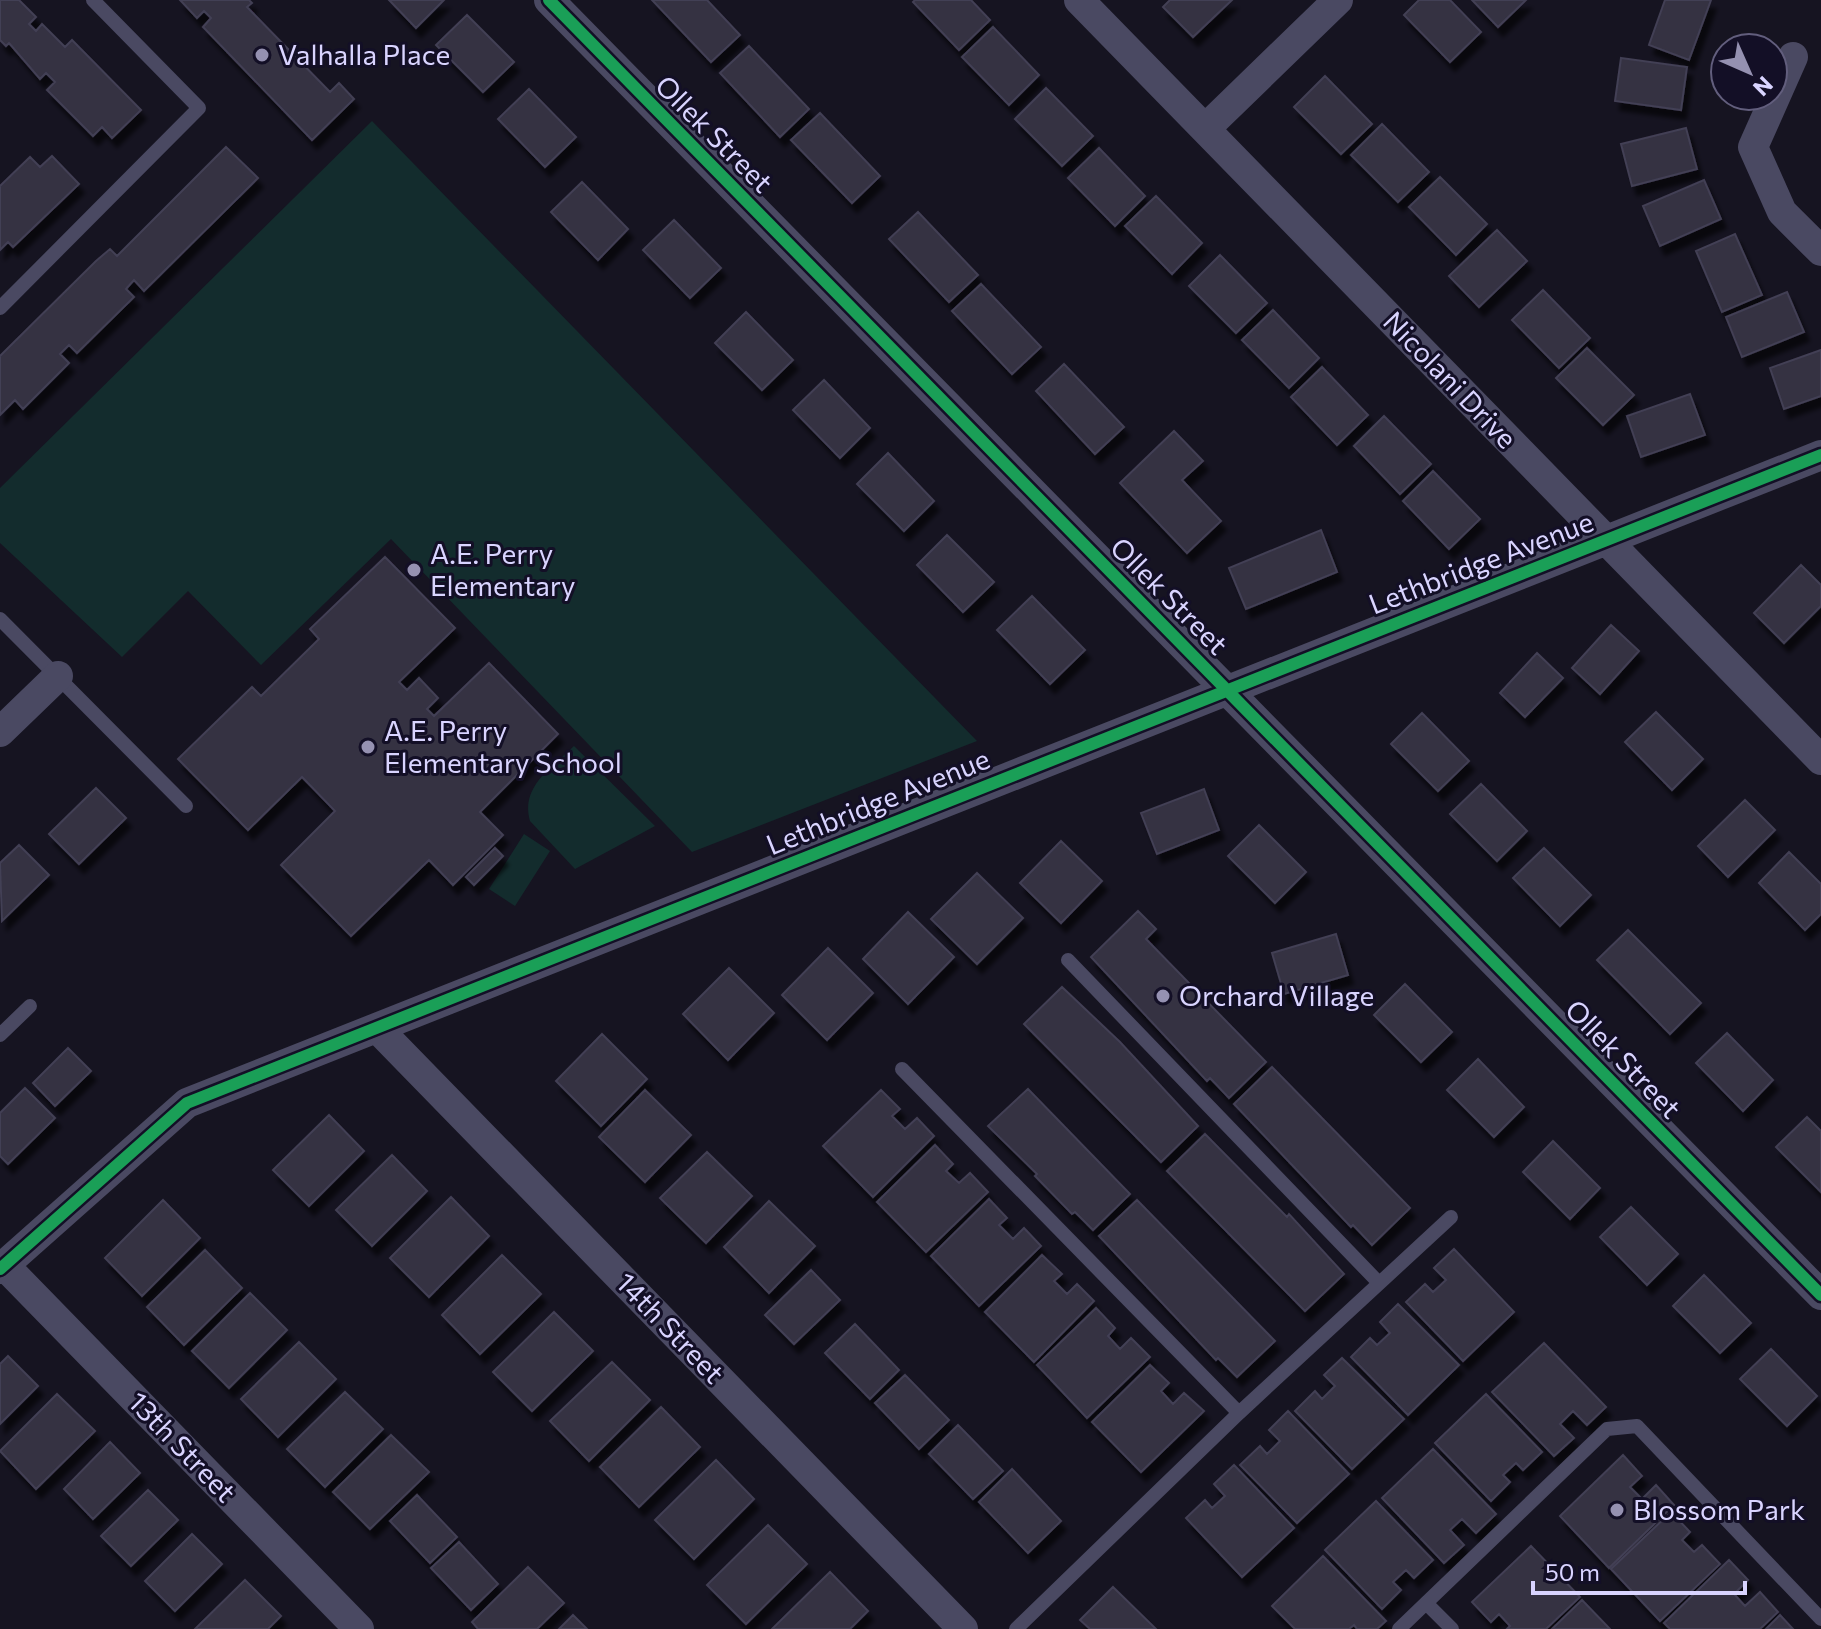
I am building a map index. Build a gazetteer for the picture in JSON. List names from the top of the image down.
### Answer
{
  "streets": {
    "street": [
      "Ollek Street",
      "Nicolani Drive",
      "Lethbridge Avenue",
      "14th Street",
      "13th Street"
    ]
  },
  "crossings": [
    ["Ollek Street", "Lethbridge Avenue"],
    ["Nicolani Drive", "Lethbridge Avenue"],
    ["Lethbridge Avenue", "14th Street"],
    ["Lethbridge Avenue", "13th Street"]
  ],
  "places": [
    "Valhalla Place",
    "A.E. Perry Elementary",
    "A.E. Perry Elementary School",
    "Orchard Village",
    "Blossom Park"
  ],
  "scale_bar": "50 m",
  "north": "bottom right"
}
